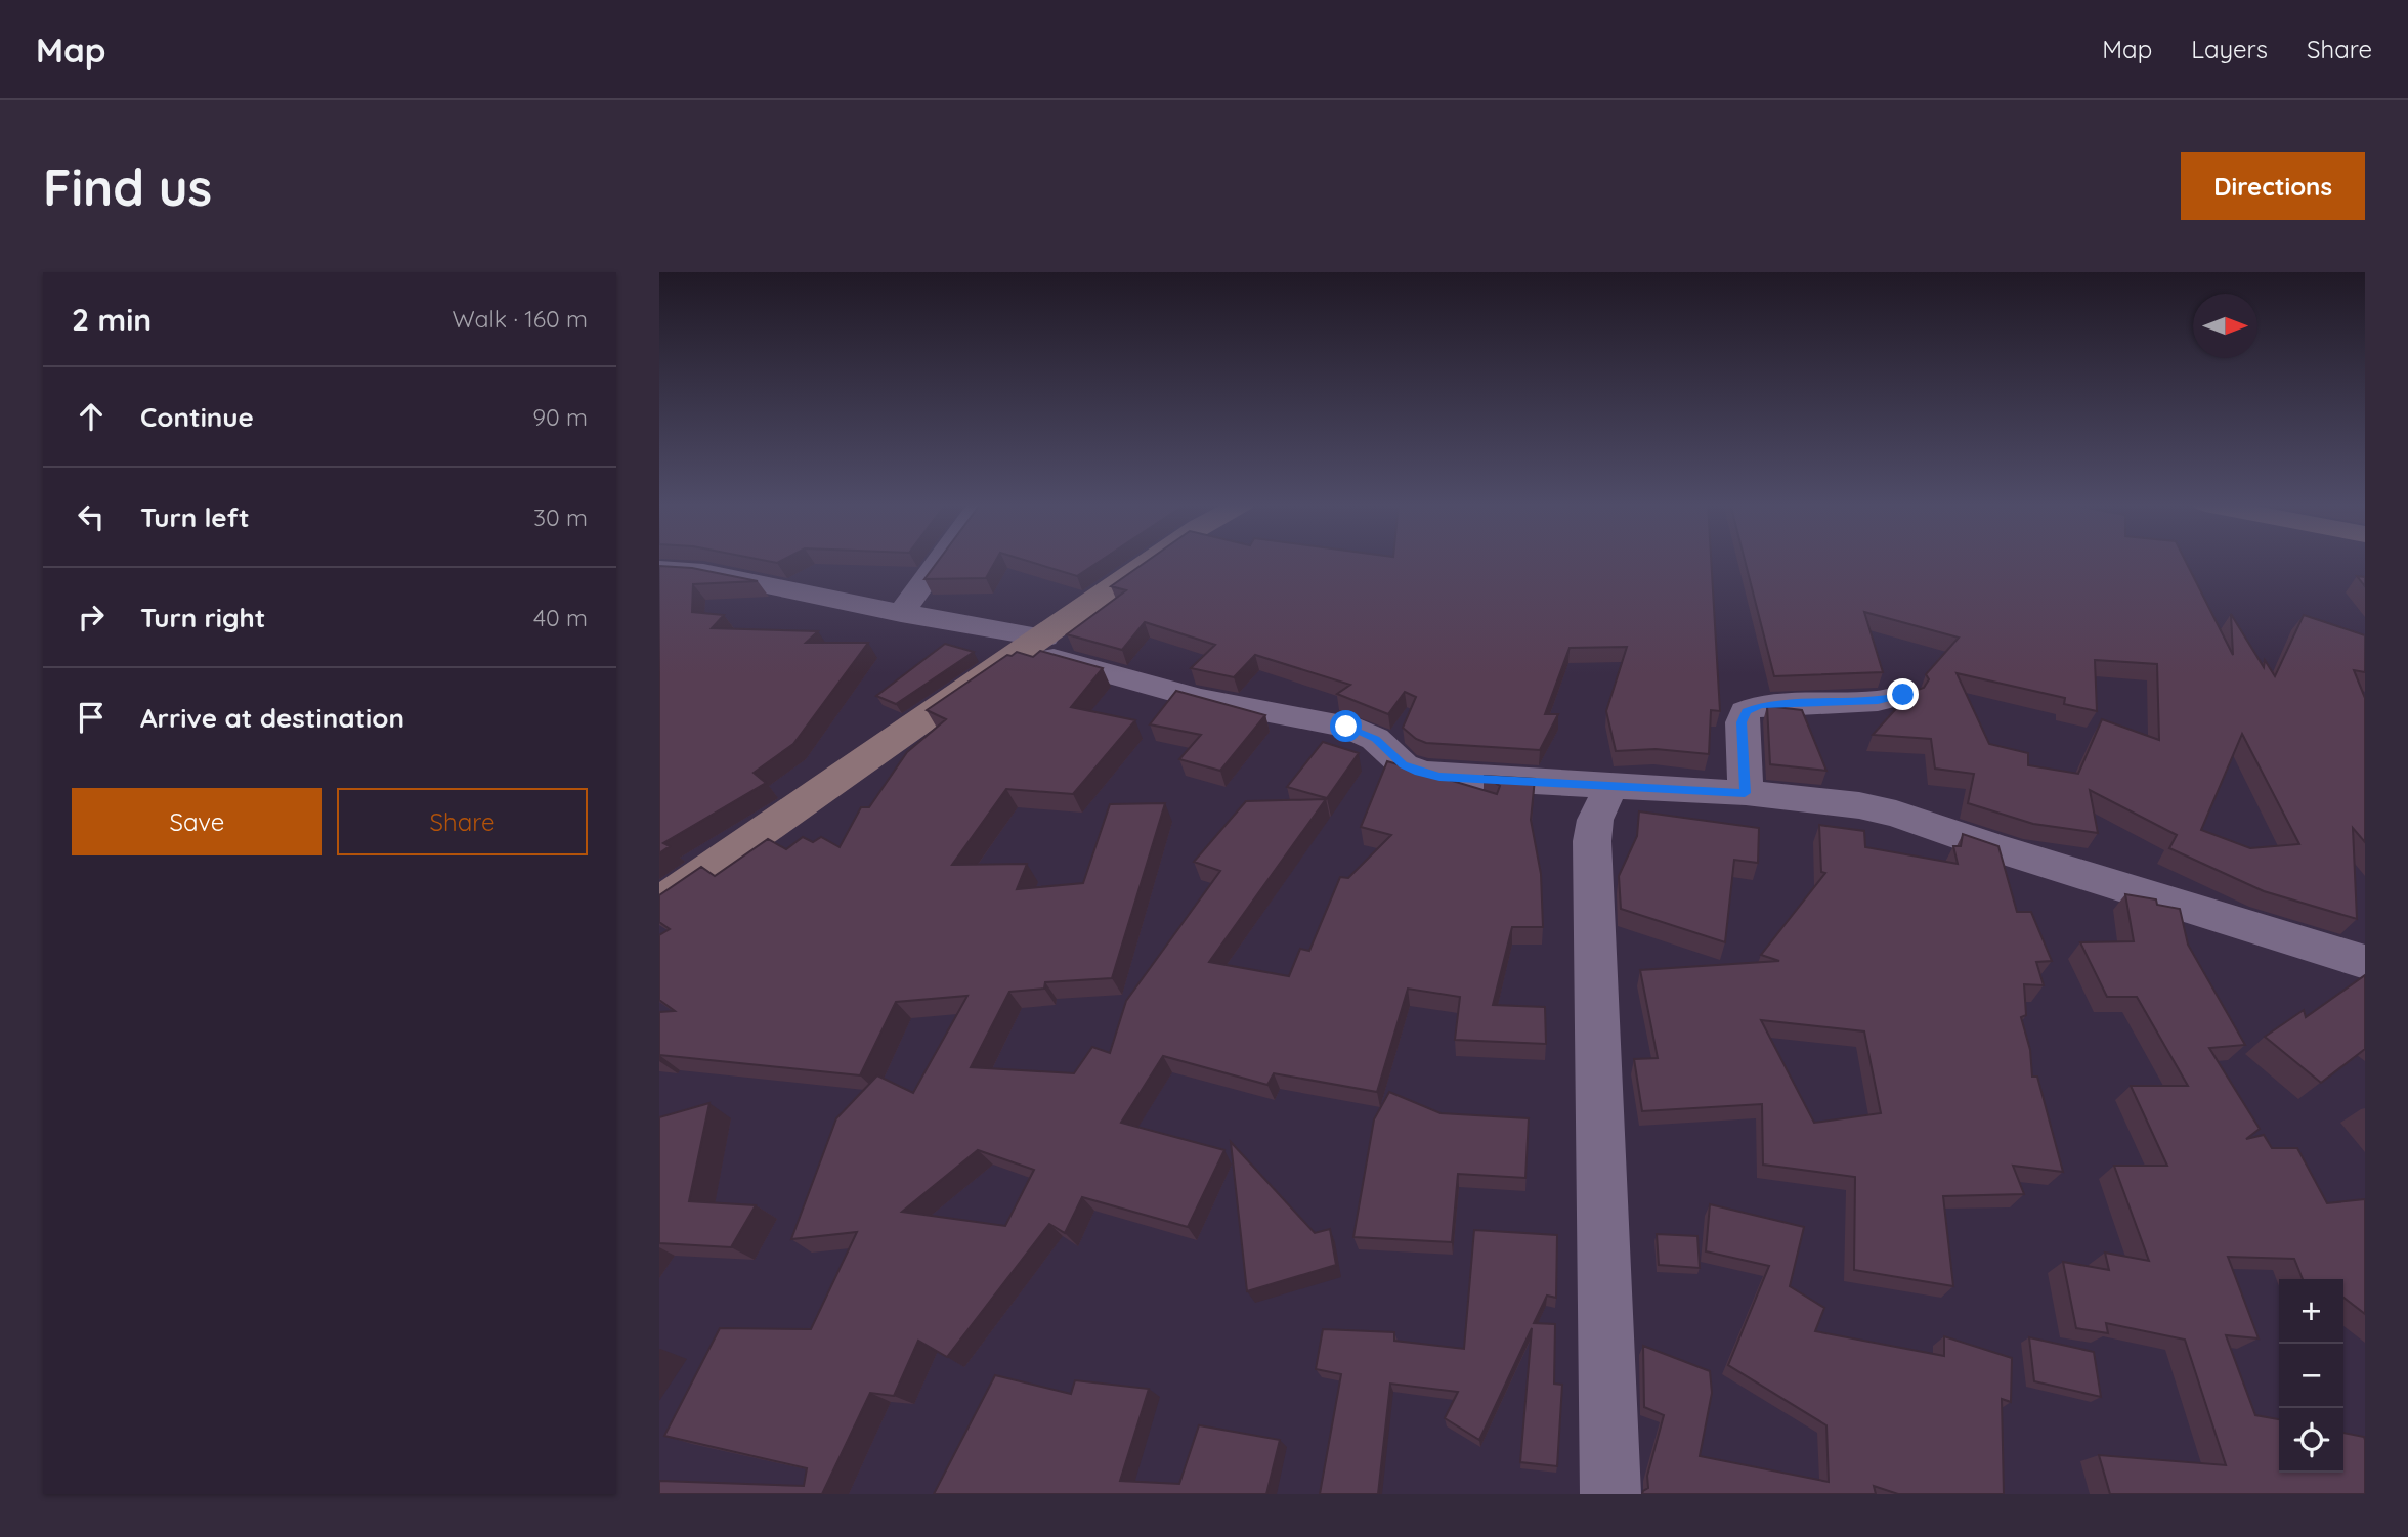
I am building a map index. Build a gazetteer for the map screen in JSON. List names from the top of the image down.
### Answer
{
  "north": "right",
  "page": {
    "header": "Map",
    "nav": ["Map", "Layers", "Share"],
    "buttons": [
      "Directions",
      ["Save", "Share"]
    ],
    "title": "Find us",
    "heading": ["2 min", "Walk · 160 m"],
    "list": [
      ["Continue", "90 m"],
      ["Turn left", "30 m"],
      ["Turn right", "40 m"],
      "Arrive at destination"
    ],
    "map_buttons": ["+", "−"]
  }
}
